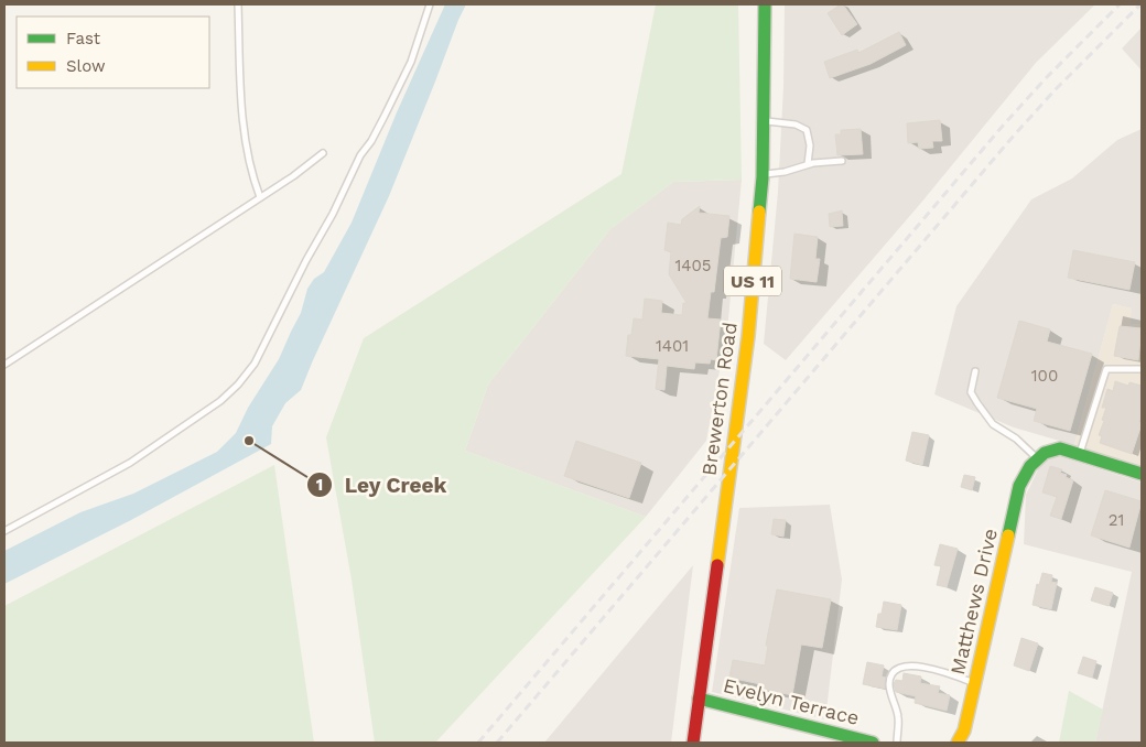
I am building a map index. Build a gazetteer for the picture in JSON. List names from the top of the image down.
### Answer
{
  "streets": {
    "main road": [
      "US 11",
      "Brewerton Road",
      "Matthews Drive",
      "Evelyn Terrace"
    ]
  },
  "crossings": [
    ["US 11", "Brewerton Road"],
    ["US 11", "Evelyn Terrace"],
    ["Brewerton Road", "Evelyn Terrace"]
  ],
  "places": ["Ley Creek"],
  "house_numbers": [
    "1405",
    "1401",
    "100",
    "21"
  ],
  "legend": ["Fast", "Slow"]
}
